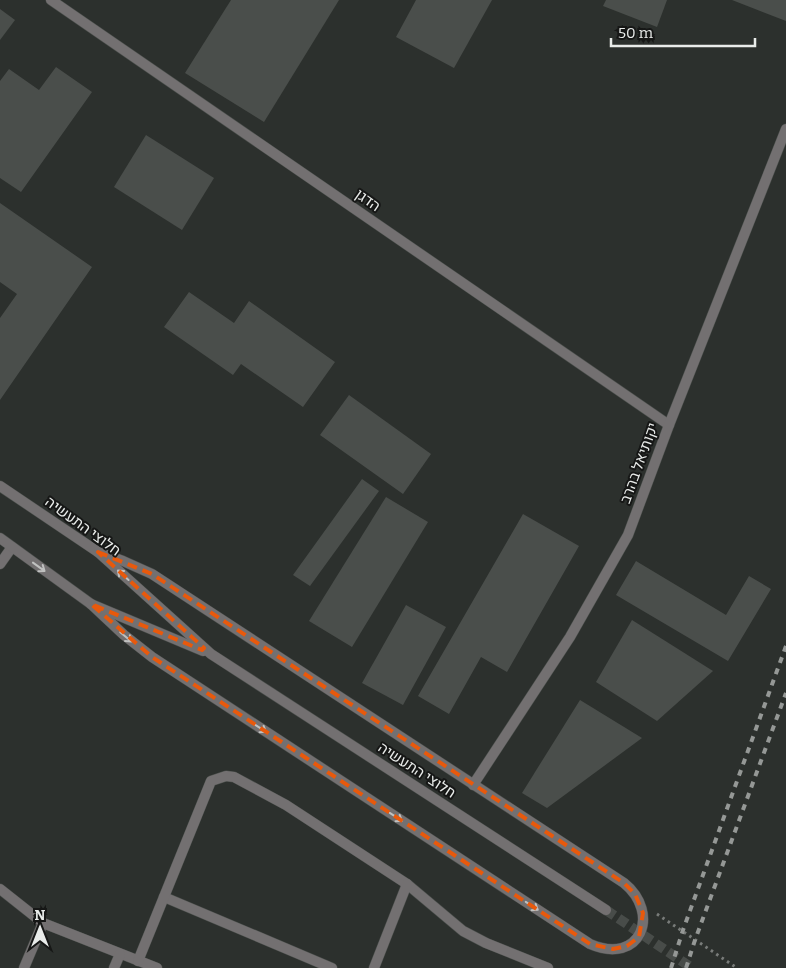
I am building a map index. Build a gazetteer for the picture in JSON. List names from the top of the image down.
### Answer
{
  "streets": {
    "street": ["הדגן", "יקותיאל בהרב", "חלוצי התעשיה"]
  },
  "crossings": [
    ["הדגן", "יקותיאל בהרב"]
  ],
  "scale_bar": "50 m",
  "north": "top"
}
